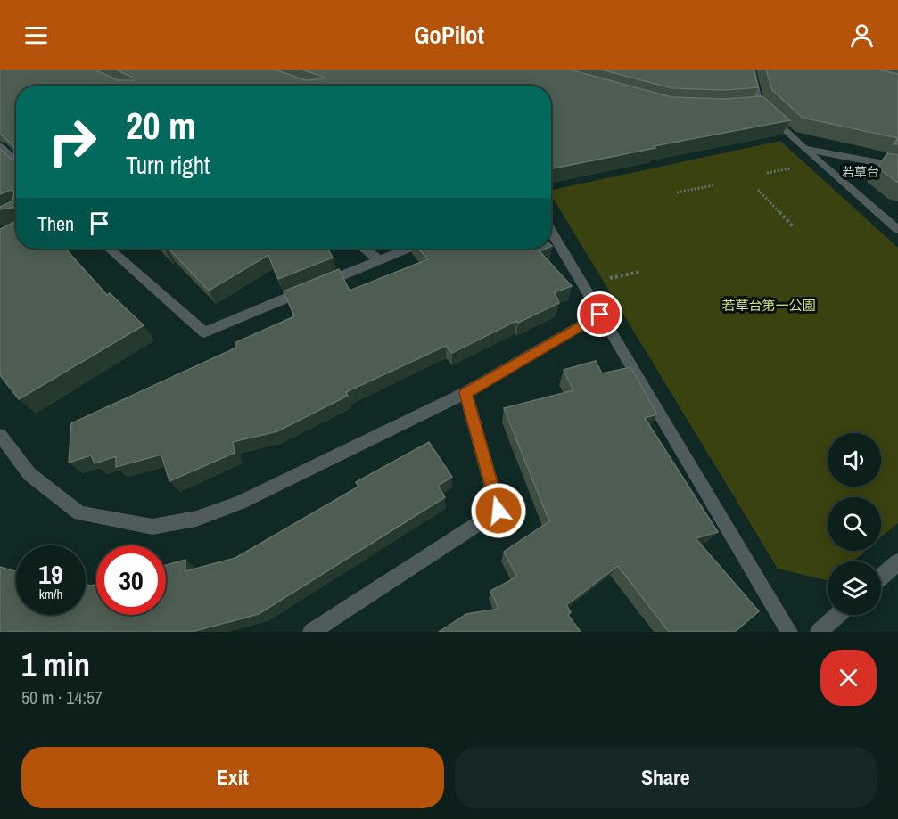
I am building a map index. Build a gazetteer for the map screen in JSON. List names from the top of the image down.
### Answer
{
  "districts": ["若草台"],
  "parks": ["若草台第一公園"],
  "page": {
    "header": "GoPilot",
    "turn": ["20 m", "Turn right"],
    "then": "Then",
    "speed": "19 km/h",
    "limit": "30",
    "heading": ["1 min", "50 m · 14:57"],
    "buttons": ["Exit", "Share"]
  }
}
